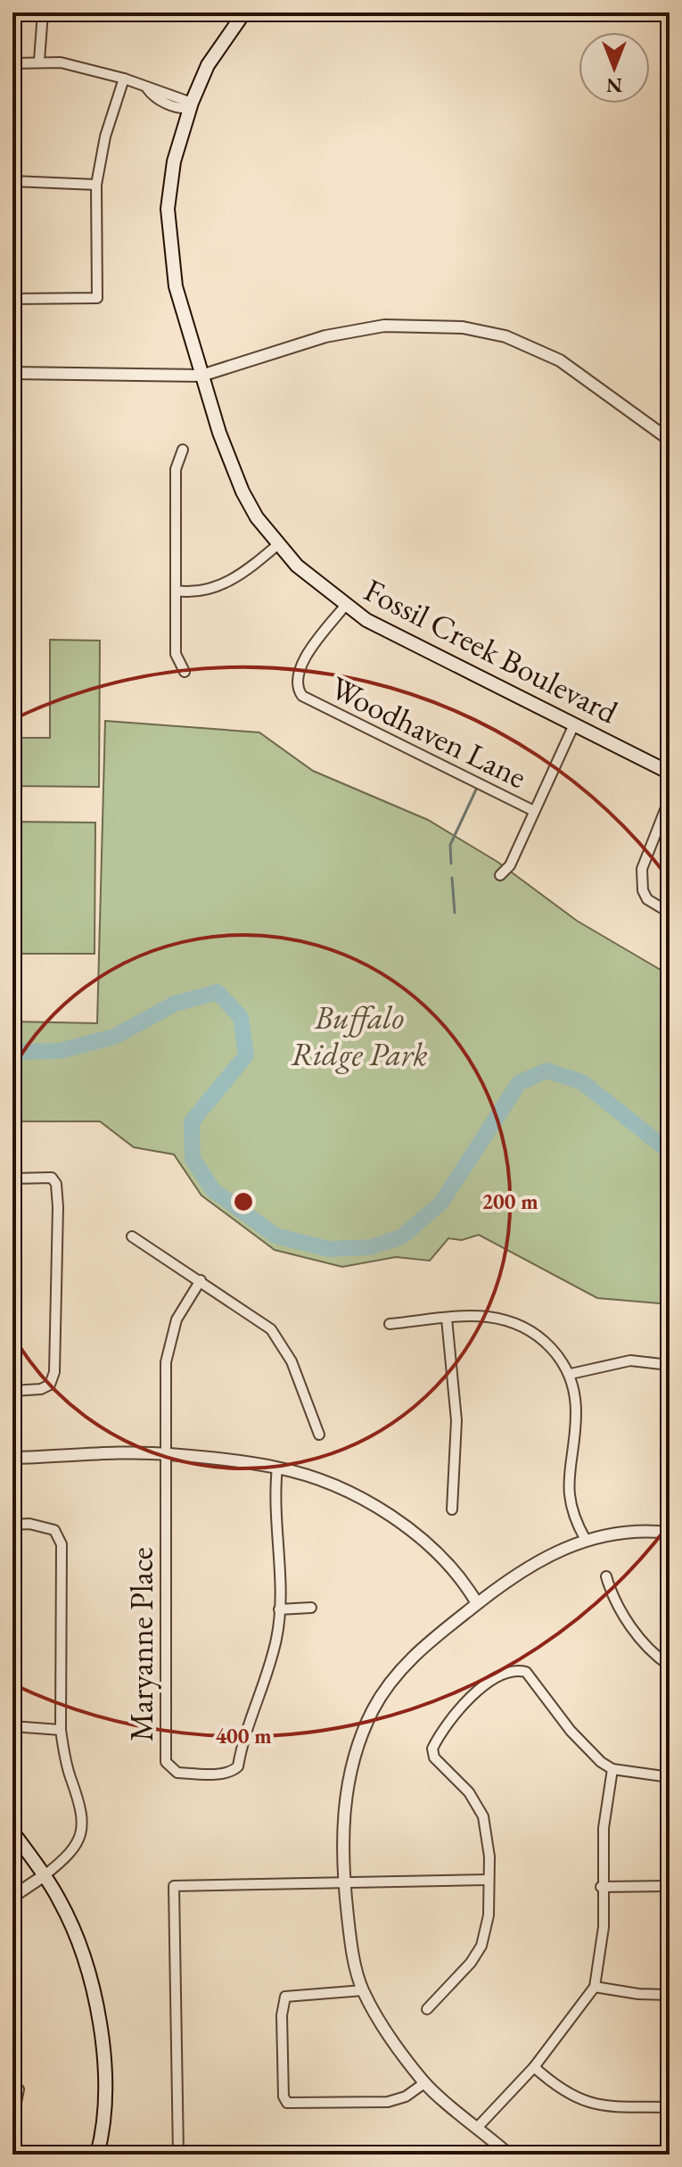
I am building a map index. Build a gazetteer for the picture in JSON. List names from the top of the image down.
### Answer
{
  "streets": {
    "main road": ["Fossil Creek Boulevard"],
    "street": ["Woodhaven Lane", "Maryanne Place"]
  },
  "crossings": [
    ["Fossil Creek Boulevard", "Woodhaven Lane"]
  ],
  "parks": ["Buffalo Ridge Park"],
  "north": "bottom",
  "rings": ["200 m", "400 m"]
}
